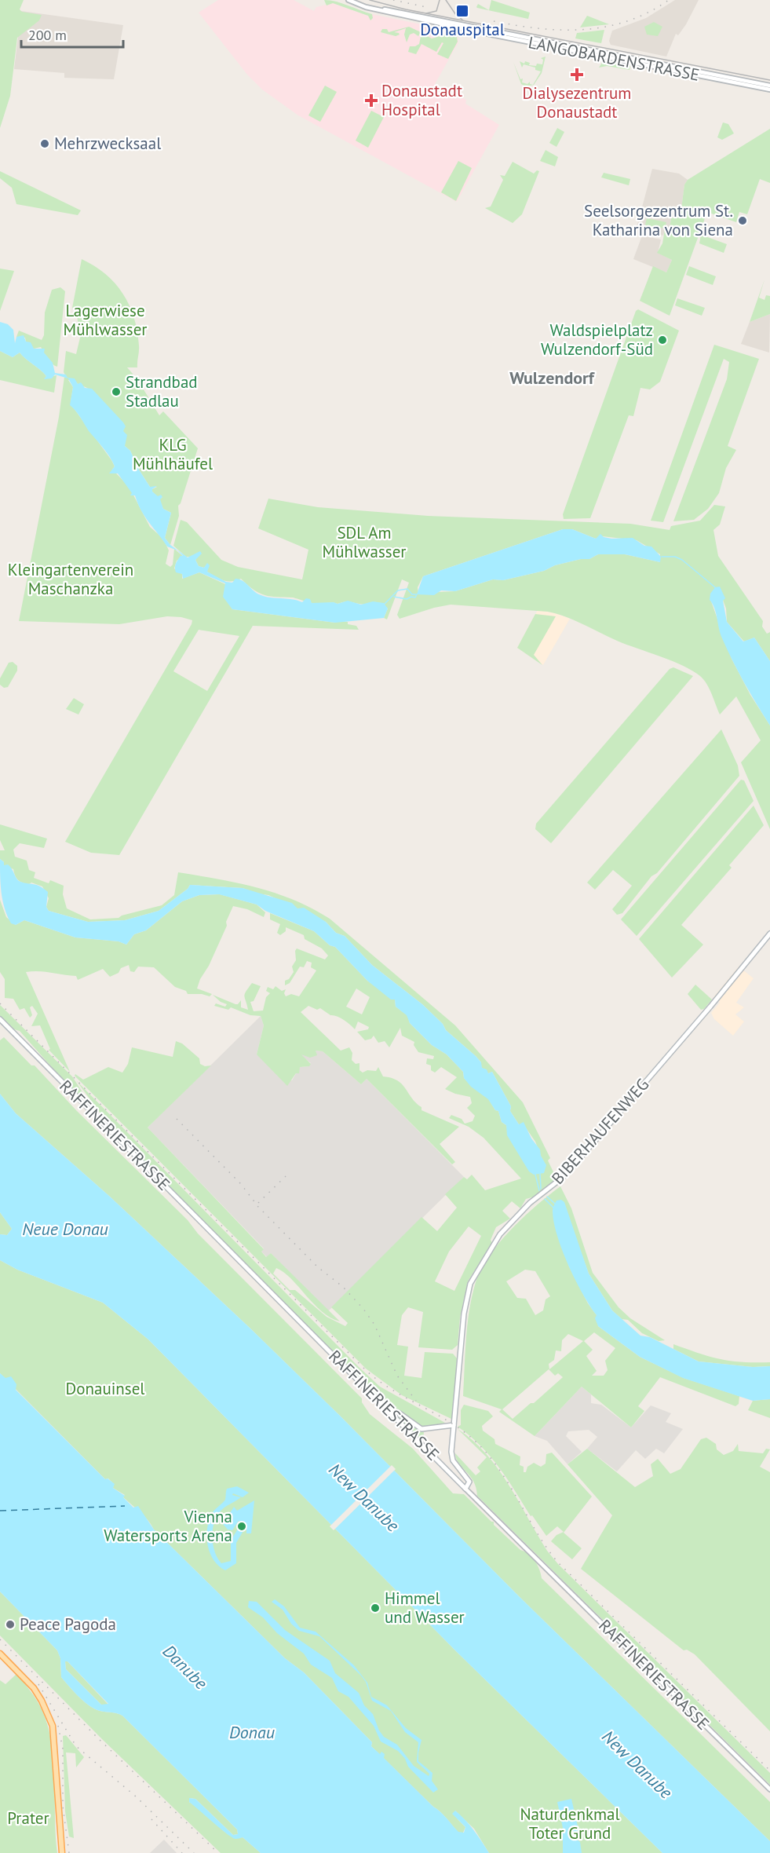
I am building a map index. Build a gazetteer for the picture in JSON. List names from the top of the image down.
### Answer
{
  "streets": {
    "main road": ["BIBERHAUFENWEG", "RAFFINERIESTRASSE"],
    "street": ["LANGOBARDENSTRASSE"]
  },
  "crossings": [
    ["BIBERHAUFENWEG", "RAFFINERIESTRASSE"]
  ],
  "districts": ["Wulzendorf"],
  "water": [
    "Neue Donau",
    "New Danube",
    "Danube",
    "Donau"
  ],
  "parks": [
    "Lagerwiese Mühlwasser",
    "KLG Mühlhäufel",
    "SDL Am Mühlwasser",
    "Kleingartenverein Maschanzka",
    "Donauinsel",
    "Naturdenkmal Toter Grund",
    "Prater"
  ],
  "places": {
    "transit": ["Donauspital"],
    "health": ["Dialysezentrum Donaustadt", "Donaustadt Hospital"],
    "other": [
      "Mehrzwecksaal",
      "Seelsorgezentrum St. Katharina von Siena",
      "Waldspielplatz Wulzendorf-Süd",
      "Strandbad Stadlau",
      "Vienna Watersports Arena",
      "Himmel und Wasser",
      "Peace Pagoda"
    ]
  },
  "scale_bar": "200 m"
}
